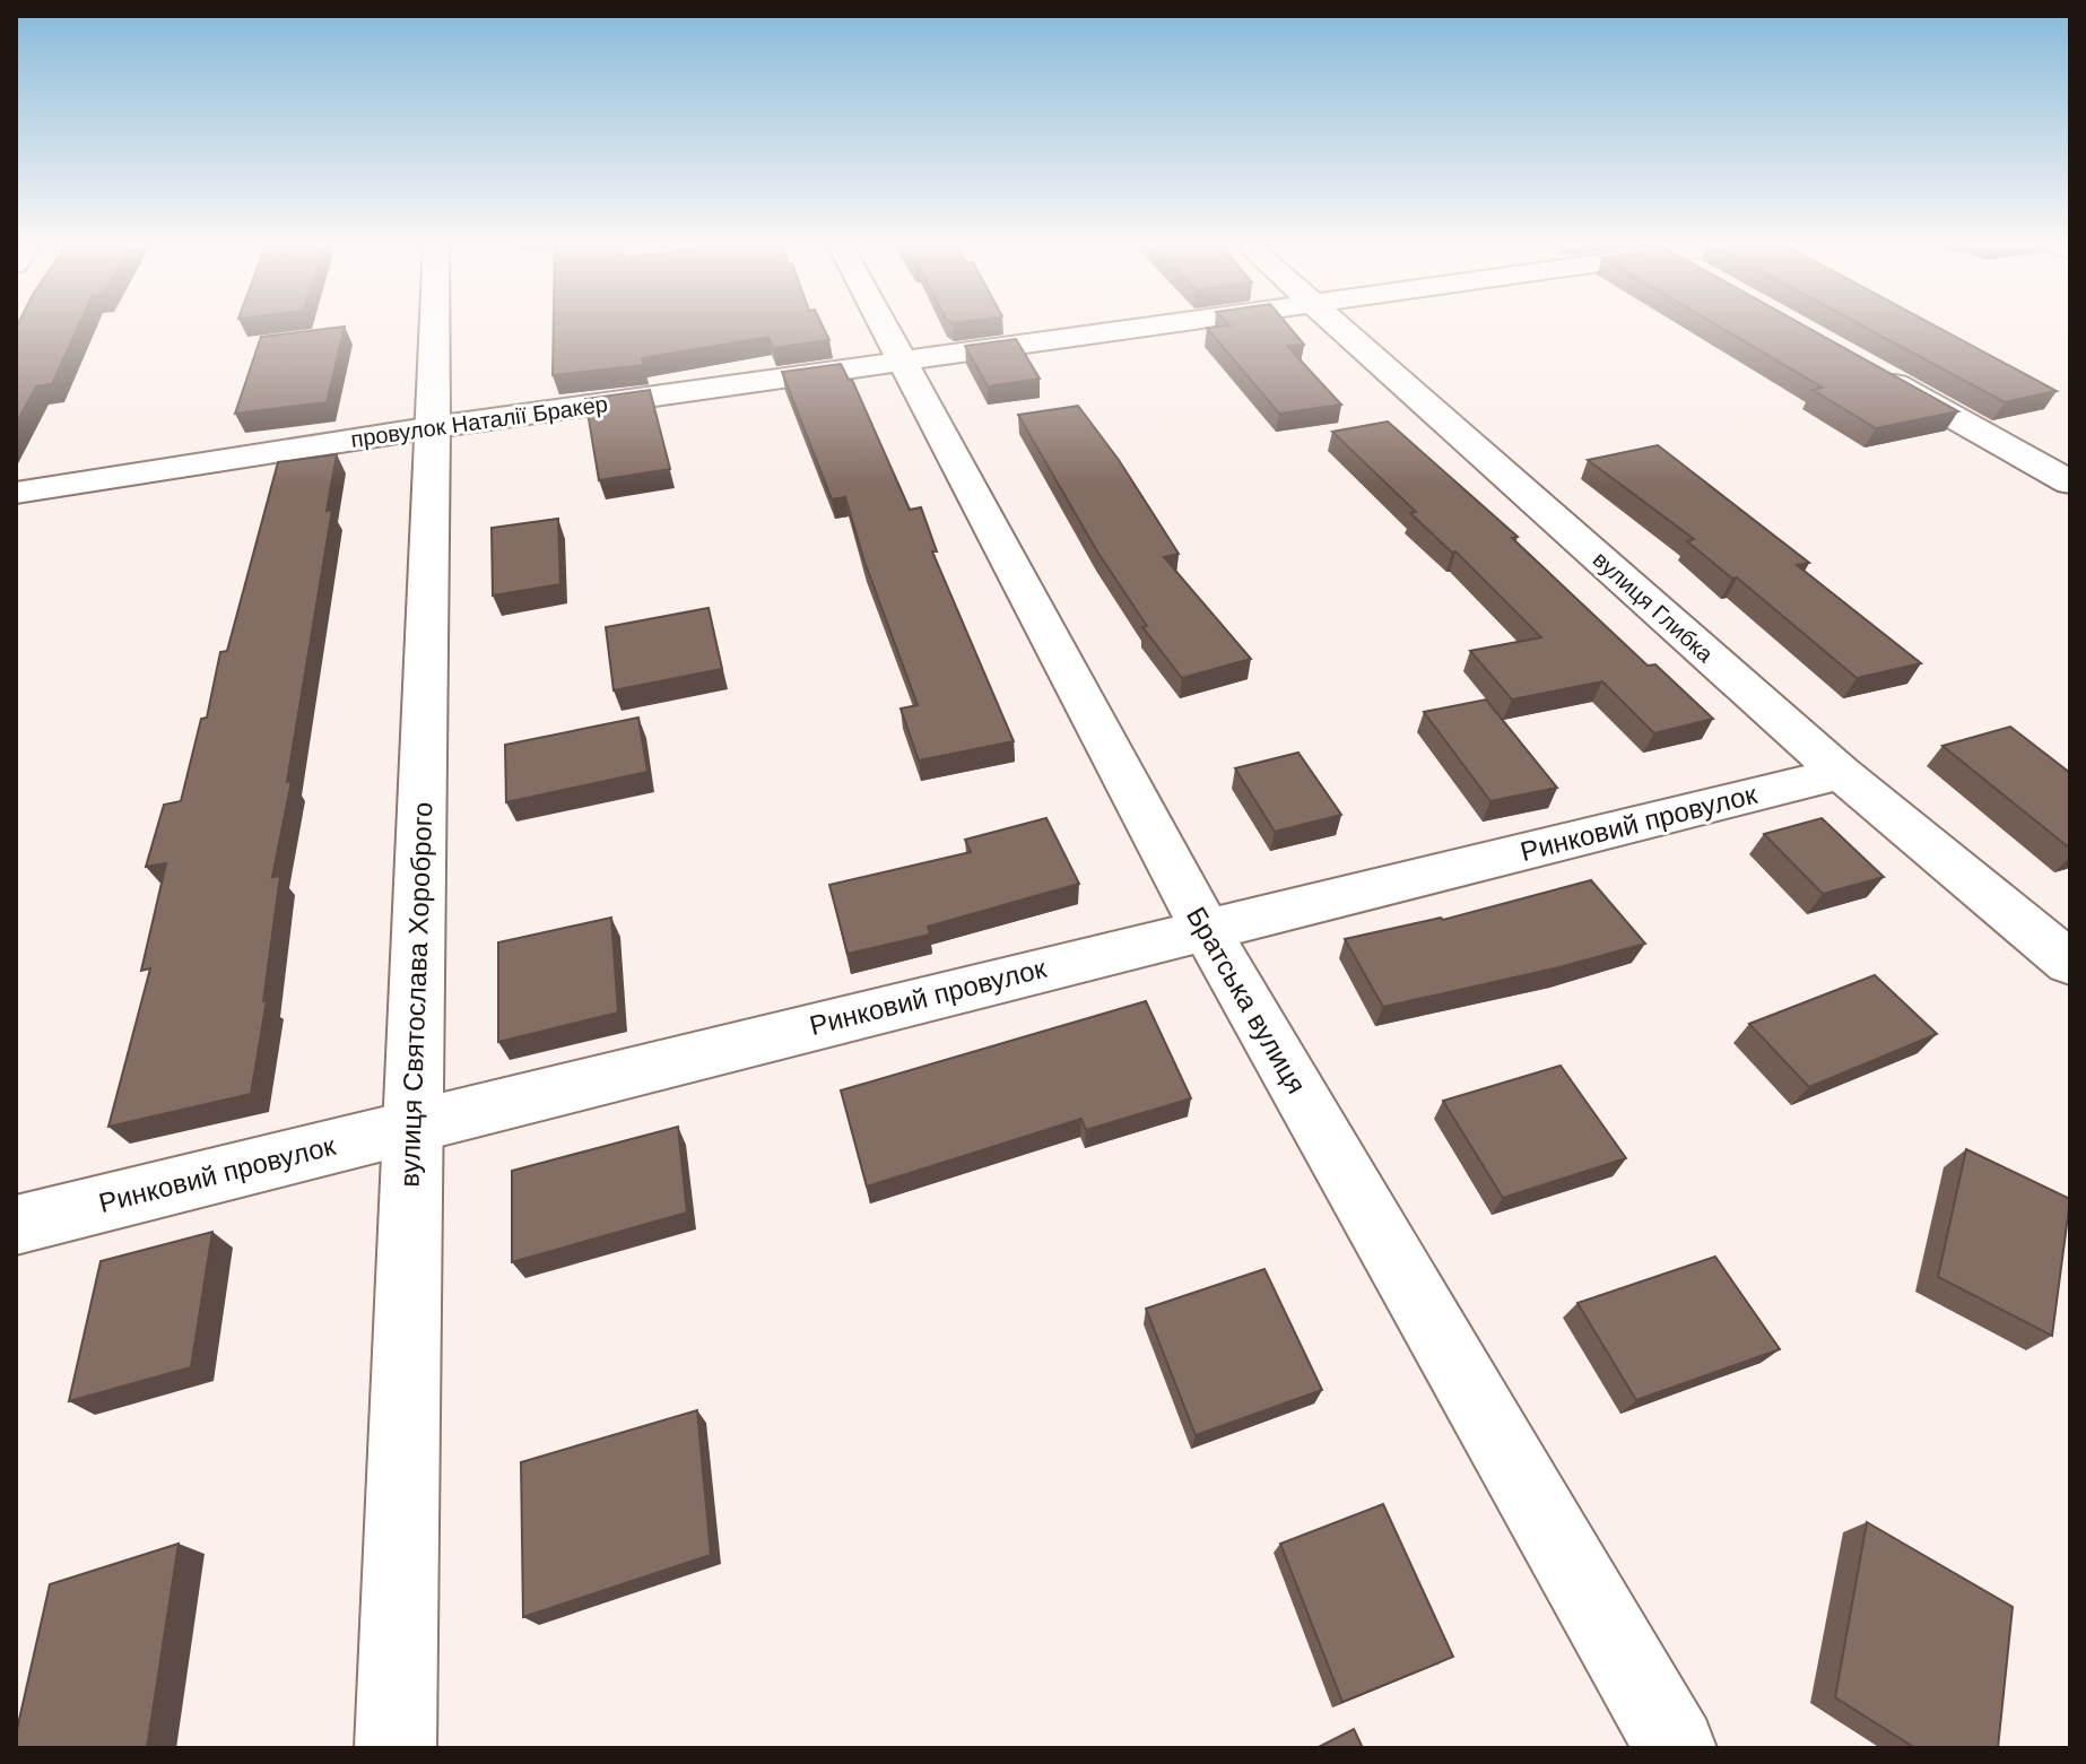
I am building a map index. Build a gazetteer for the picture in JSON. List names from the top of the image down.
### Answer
{
  "streets": {
    "street": [
      "провулок Наталії Бракер",
      "вулиця Глибка",
      "Ринковий провулок",
      "вулиця Святослава Хороброго",
      "Братська вулиця"
    ]
  },
  "crossings": [
    ["провулок Наталії Бракер", "вулиця Святослава Хороброго"],
    ["провулок Наталії Бракер", "Братська вулиця"],
    ["вулиця Глибка", "Ринковий провулок"],
    ["Ринковий провулок", "вулиця Святослава Хороброго"],
    ["Ринковий провулок", "Братська вулиця"]
  ]
}
